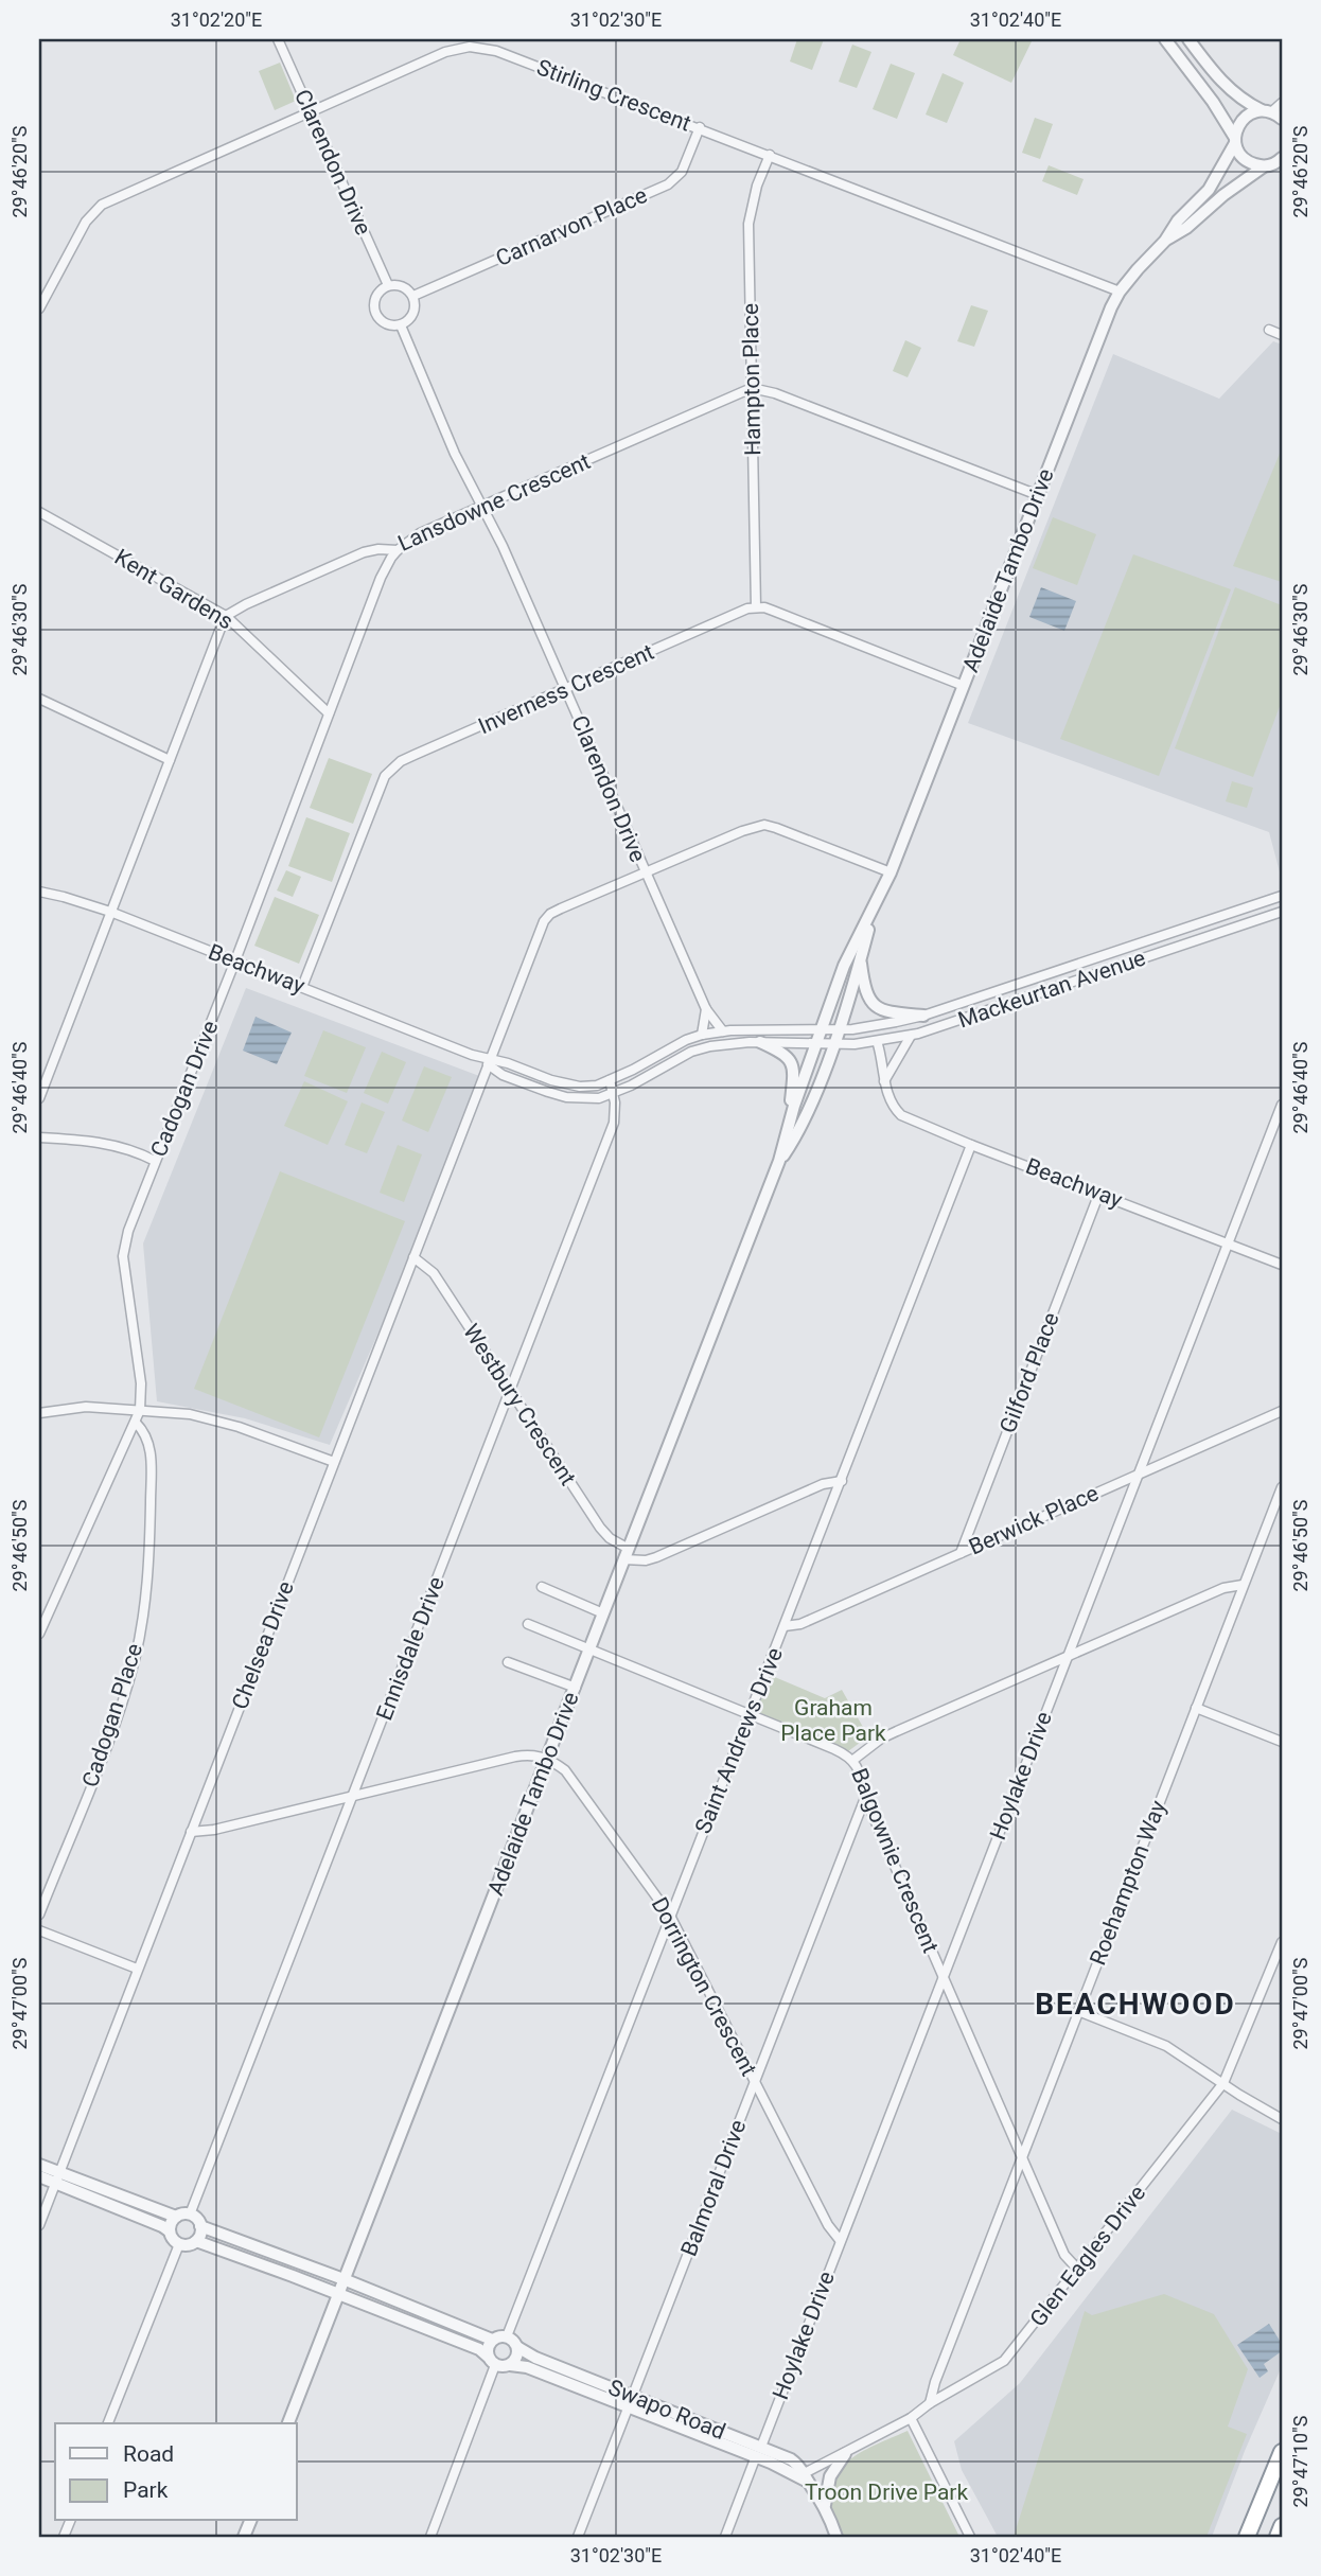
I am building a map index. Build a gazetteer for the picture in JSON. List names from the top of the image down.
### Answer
{
  "streets": {
    "street": [
      "Stirling Crescent",
      "Clarendon Drive",
      "Carnarvon Place",
      "Hampton Place",
      "Lansdowne Crescent",
      "Adelaide Tambo Drive",
      "Kent Gardens",
      "Inverness Crescent",
      "Beachway",
      "Mackeurtan Avenue",
      "Cadogan Drive",
      "Gilford Place",
      "Westbury Crescent",
      "Berwick Place",
      "Chelsea Drive",
      "Ennisdale Drive",
      "Cadogan Place",
      "Saint Andrews Drive",
      "Hoylake Drive",
      "Balgownie Crescent",
      "Roehampton Way",
      "Dorrington Crescent",
      "Balmoral Drive",
      "Glen Eagles Drive",
      "Swapo Road"
    ]
  },
  "crossings": [
    ["Stirling Crescent", "Clarendon Drive"],
    ["Stirling Crescent", "Carnarvon Place"],
    ["Stirling Crescent", "Hampton Place"],
    ["Stirling Crescent", "Adelaide Tambo Drive"],
    ["Clarendon Drive", "Carnarvon Place"],
    ["Clarendon Drive", "Lansdowne Crescent"],
    ["Clarendon Drive", "Inverness Crescent"],
    ["Clarendon Drive", "Beachway"],
    ["Clarendon Drive", "Chelsea Drive"],
    ["Hampton Place", "Lansdowne Crescent"],
    ["Hampton Place", "Inverness Crescent"],
    ["Lansdowne Crescent", "Kent Gardens"],
    ["Lansdowne Crescent", "Cadogan Drive"],
    ["Adelaide Tambo Drive", "Beachway"],
    ["Adelaide Tambo Drive", "Mackeurtan Avenue"],
    ["Adelaide Tambo Drive", "Westbury Crescent"],
    ["Adelaide Tambo Drive", "Chelsea Drive"],
    ["Adelaide Tambo Drive", "Dorrington Crescent"],
    ["Kent Gardens", "Cadogan Drive"],
    ["Inverness Crescent", "Beachway"],
    ["Beachway", "Mackeurtan Avenue"],
    ["Beachway", "Cadogan Drive"],
    ["Beachway", "Gilford Place"],
    ["Beachway", "Chelsea Drive"],
    ["Beachway", "Ennisdale Drive"],
    ["Beachway", "Saint Andrews Drive"],
    ["Beachway", "Hoylake Drive"],
    ["Cadogan Drive", "Cadogan Place"],
    ["Gilford Place", "Berwick Place"],
    ["Westbury Crescent", "Chelsea Drive"],
    ["Westbury Crescent", "Ennisdale Drive"],
    ["Berwick Place", "Saint Andrews Drive"],
    ["Berwick Place", "Hoylake Drive"],
    ["Saint Andrews Drive", "Dorrington Crescent"],
    ["Saint Andrews Drive", "Swapo Road"],
    ["Hoylake Drive", "Balgownie Crescent"],
    ["Hoylake Drive", "Dorrington Crescent"],
    ["Hoylake Drive", "Swapo Road"],
    ["Balgownie Crescent", "Roehampton Way"],
    ["Balgownie Crescent", "Balmoral Drive"],
    ["Balgownie Crescent", "Glen Eagles Drive"],
    ["Roehampton Way", "Glen Eagles Drive"],
    ["Dorrington Crescent", "Balmoral Drive"],
    ["Balmoral Drive", "Swapo Road"],
    ["Glen Eagles Drive", "Swapo Road"]
  ],
  "districts": ["BEACHWOOD"],
  "parks": ["Graham Place Park", "Troon Drive Park"],
  "legend": ["Road", "Park"],
  "coordinates": [
    "31°02'20\"E",
    "31°02'30\"E",
    "31°02'40\"E",
    "29°46'20\"S",
    "29°46'30\"S",
    "29°46'40\"S",
    "29°46'50\"S",
    "29°47'00\"S",
    "29°47'10\"S"
  ]
}
